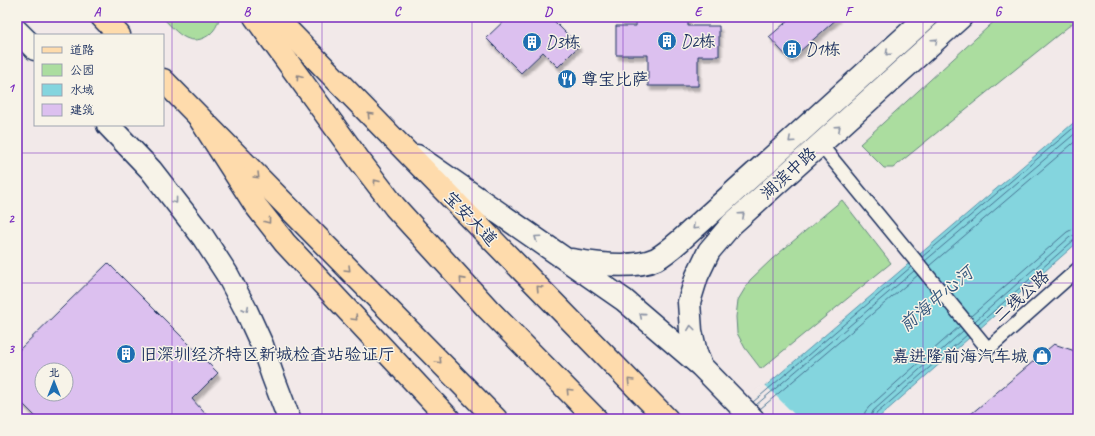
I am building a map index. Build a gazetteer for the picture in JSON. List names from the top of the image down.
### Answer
{
  "streets": {
    "main road": ["湖滨中路", "宝安大道"],
    "lane": ["二线公路"]
  },
  "crossings": [
    ["湖滨中路", "二线公路"]
  ],
  "water": ["前海中心河"],
  "places": {
    "building": [
      "D2栋",
      "D3栋",
      "D1栋",
      "旧深圳经济特区新城检查站验证厅"
    ],
    "restaurant": ["尊宝比萨"],
    "shop": ["嘉进隆前海汽车城"]
  },
  "legend": [
    "道路",
    "公园",
    "水域",
    "建筑"
  ],
  "north": "top",
  "grid": {
    "columns": [
      "A",
      "B",
      "C",
      "D",
      "E",
      "F",
      "G"
    ],
    "rows": ["1", "2", "3"]
  }
}
